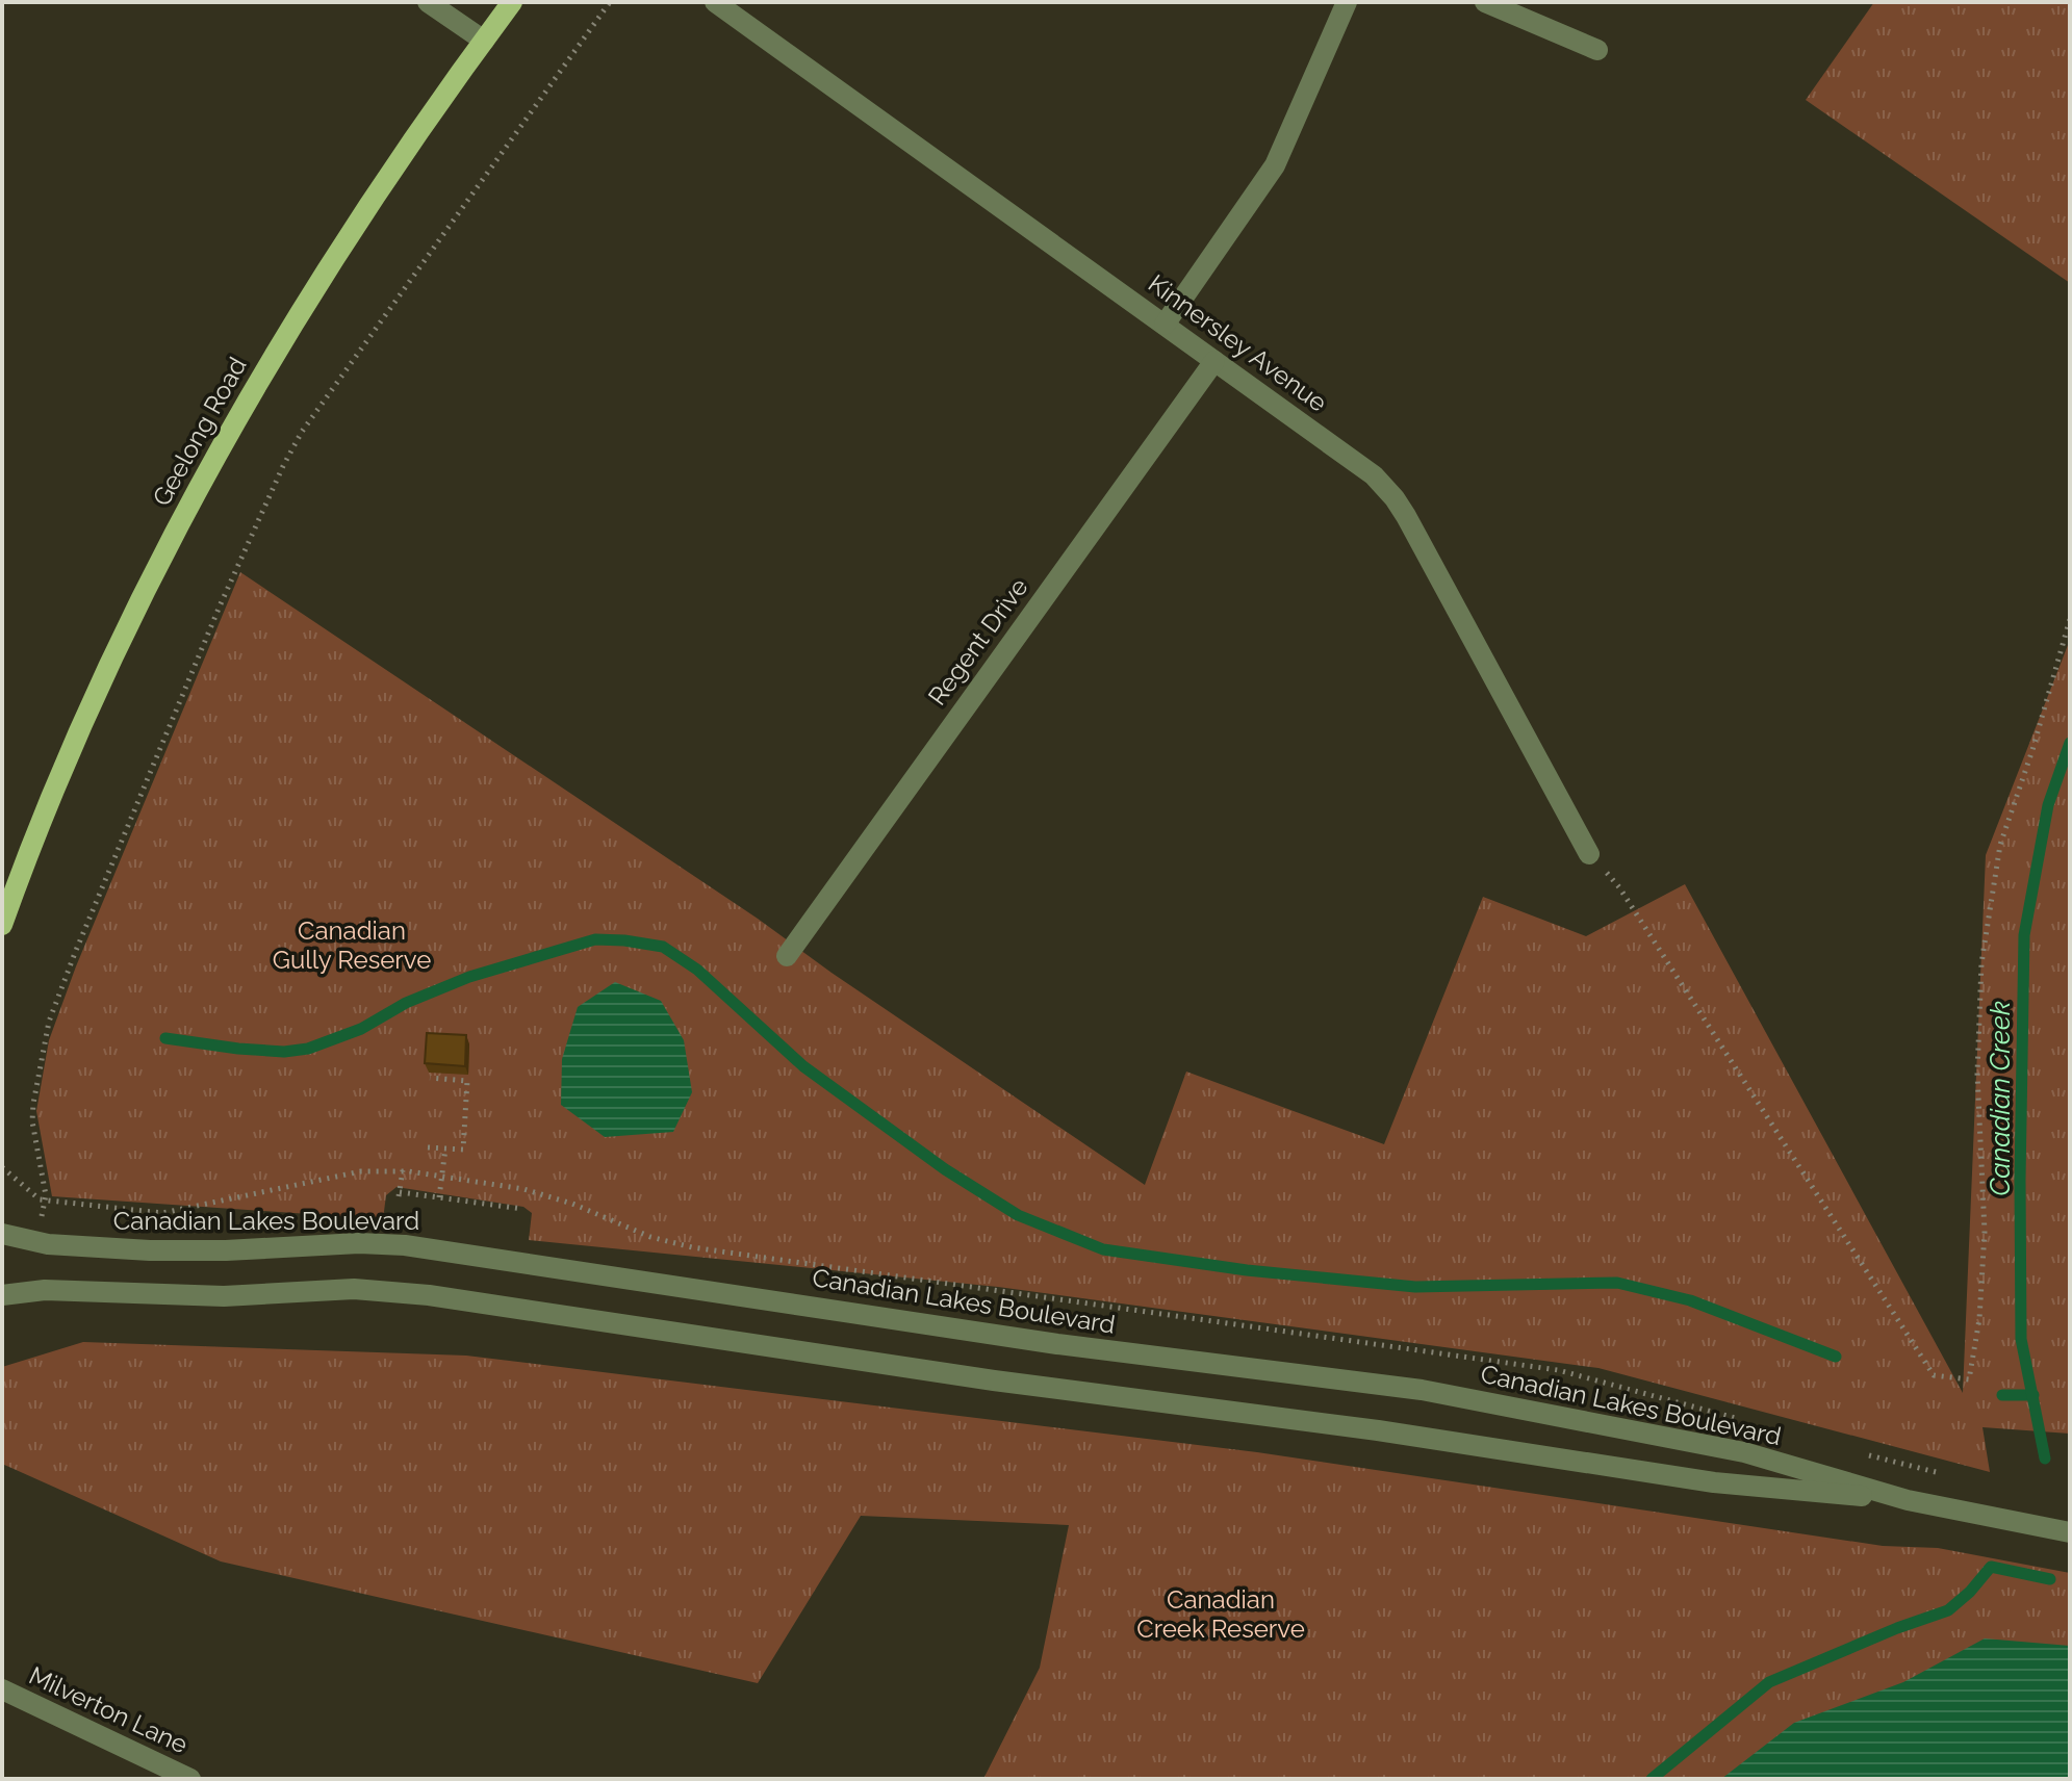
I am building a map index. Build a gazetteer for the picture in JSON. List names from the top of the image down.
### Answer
{
  "streets": {
    "main road": ["Geelong Road"],
    "street": [
      "Kinnersley Avenue",
      "Regent Drive",
      "Canadian Lakes Boulevard",
      "Milverton Lane"
    ]
  },
  "crossings": [
    ["Kinnersley Avenue", "Regent Drive"]
  ],
  "water": ["Canadian Creek"],
  "parks": ["Canadian Gully Reserve", "Canadian Creek Reserve"]
}
